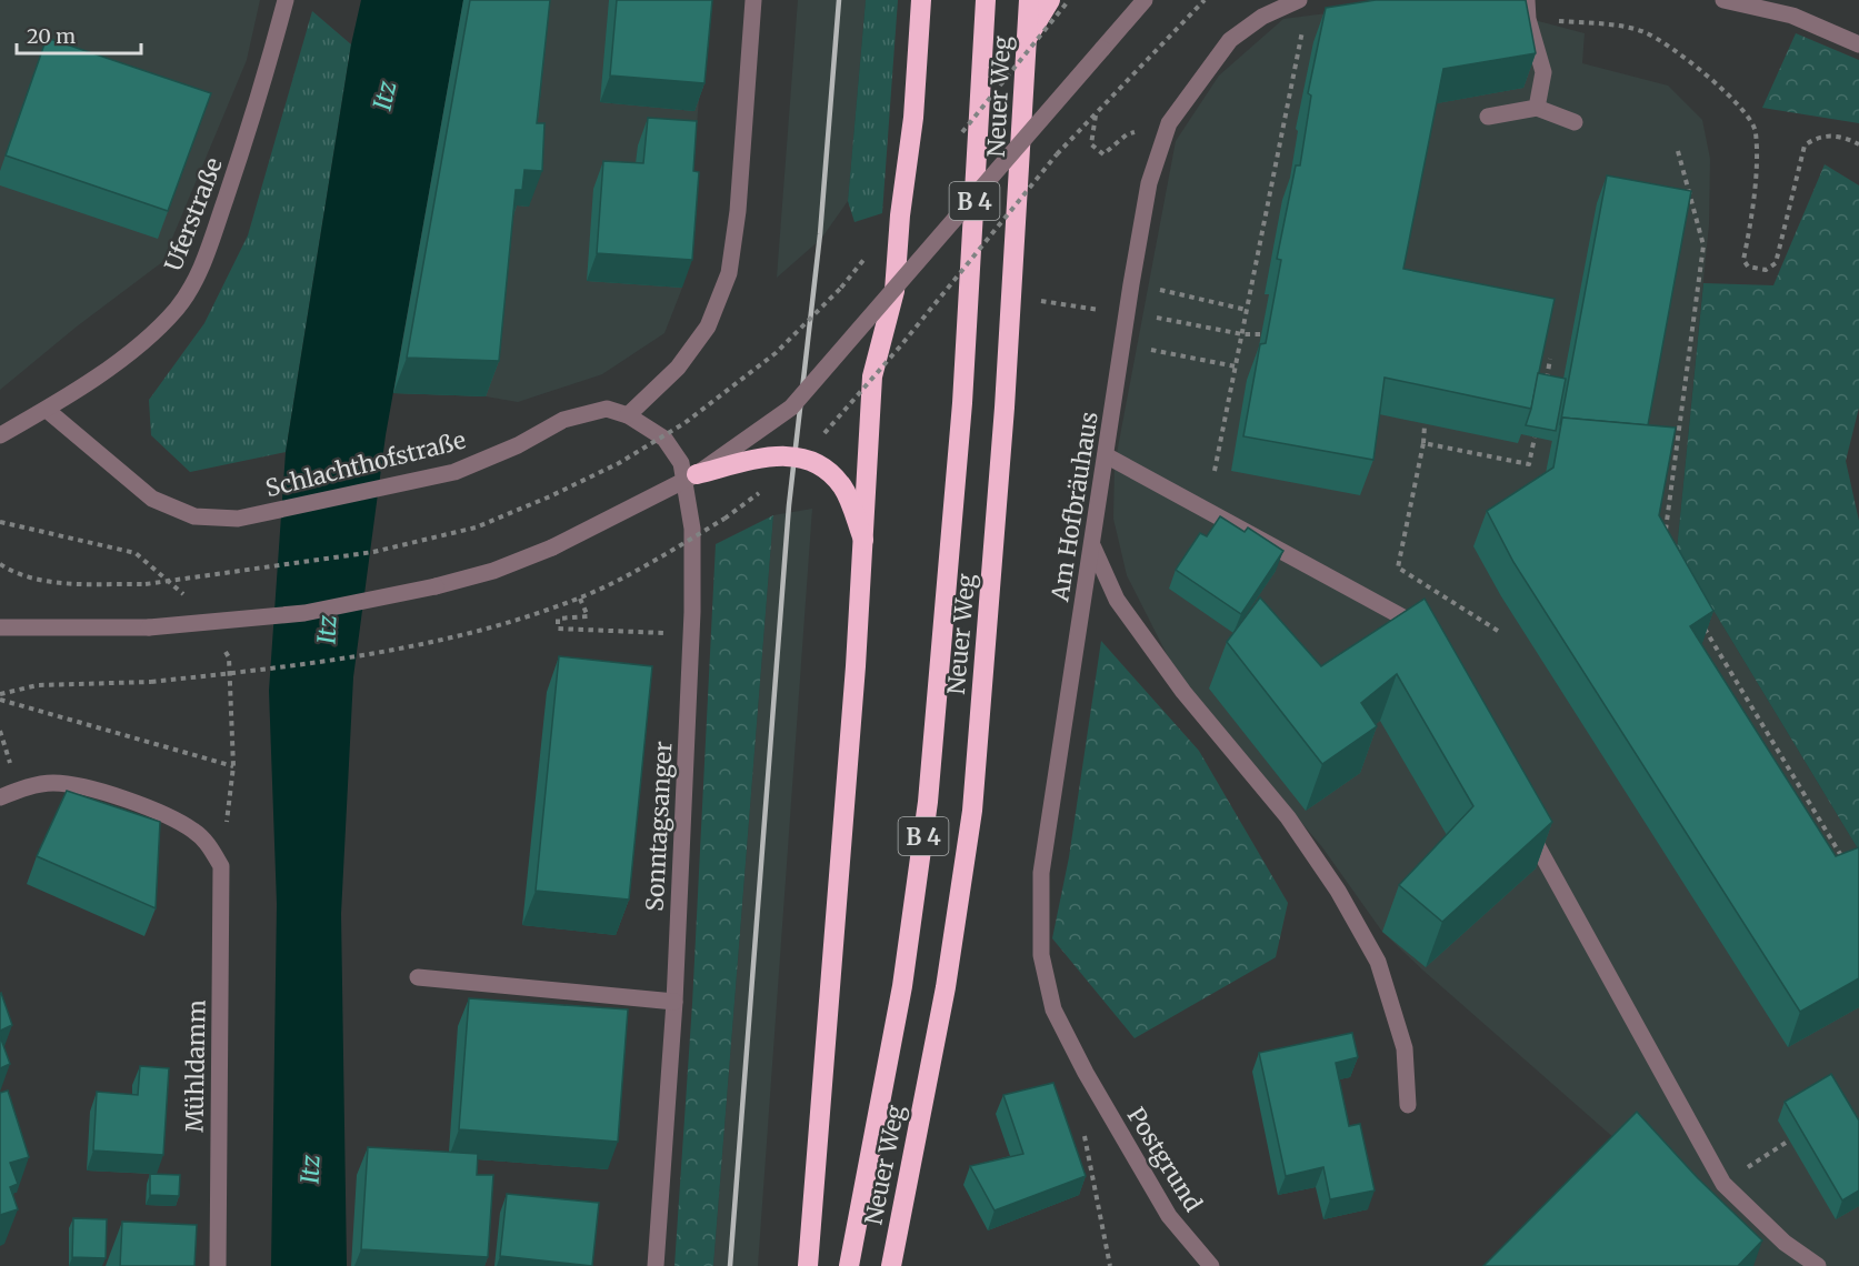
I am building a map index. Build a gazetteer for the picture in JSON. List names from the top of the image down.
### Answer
{
  "streets": {
    "highway": ["Neuer Weg", "B 4"],
    "street": [
      "Uferstraße",
      "Schlachthofstraße",
      "Am Hofbräuhaus",
      "Sonntagsanger",
      "Mühldamm",
      "Postgrund"
    ]
  },
  "crossings": [
    ["Uferstraße", "Schlachthofstraße"],
    ["Schlachthofstraße", "Sonntagsanger"],
    ["Am Hofbräuhaus", "Postgrund"]
  ],
  "water": ["Itz"],
  "scale_bar": "20 m"
}
